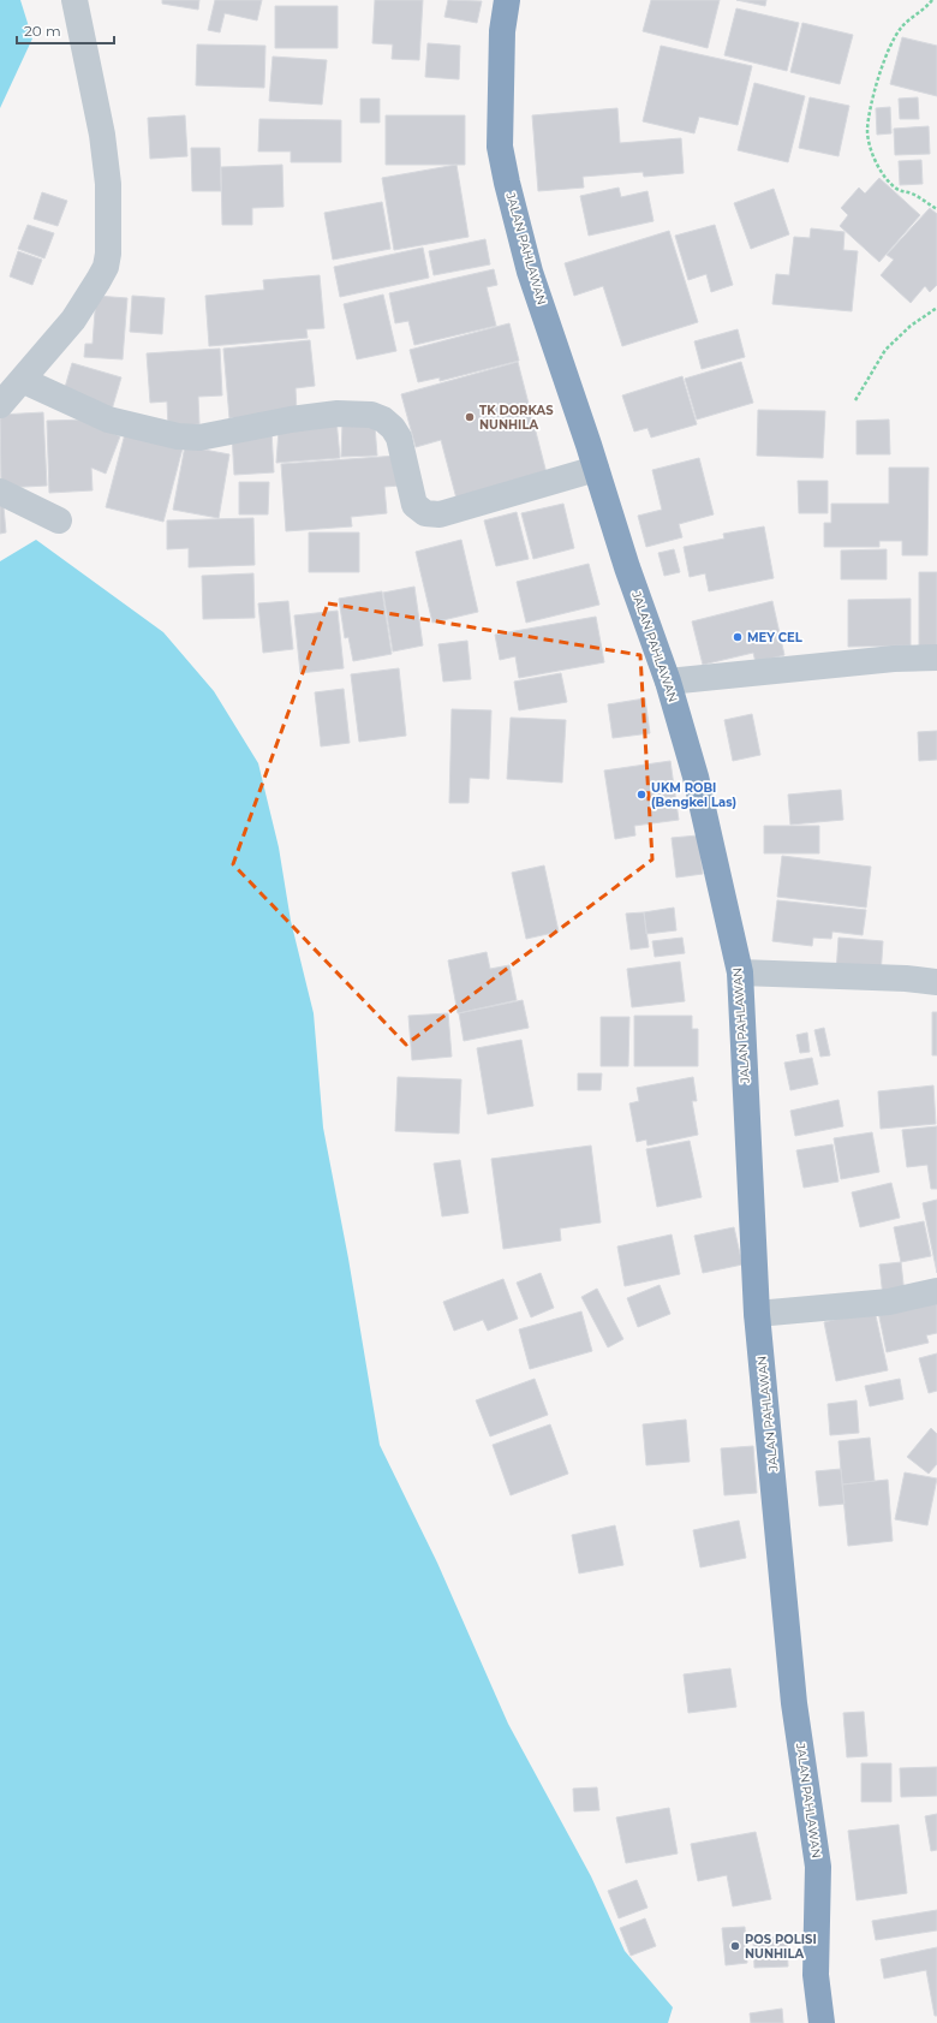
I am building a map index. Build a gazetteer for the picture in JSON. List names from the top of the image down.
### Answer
{
  "streets": {
    "highway": ["JALAN PAHLAWAN"]
  },
  "places": [
    "TK DORKAS NUNHILA",
    "MEY CEL",
    "UKM ROBI (Bengkel Las)",
    "POS POLISI NUNHILA"
  ],
  "scale_bar": "20 m"
}
